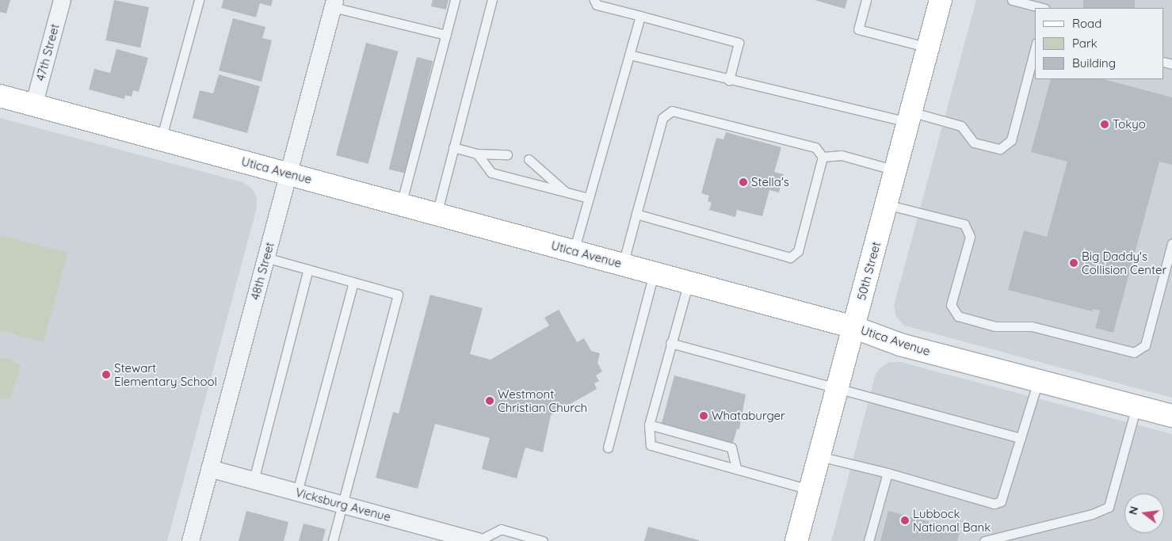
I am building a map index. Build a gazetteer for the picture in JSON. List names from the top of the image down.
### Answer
{
  "streets": {
    "street": [
      "47th Street",
      "Utica Avenue",
      "48th Street",
      "50th Street",
      "Vicksburg Avenue"
    ]
  },
  "crossings": [
    ["47th Street", "Utica Avenue"],
    ["Utica Avenue", "48th Street"],
    ["Utica Avenue", "50th Street"],
    ["48th Street", "Vicksburg Avenue"]
  ],
  "places": [
    "Tokyo",
    "Stella's",
    "Big Daddy's Collision Center",
    "Stewart Elementary School",
    "Westmont Christian Church",
    "Whataburger",
    "Lubbock National Bank"
  ],
  "legend": ["Road", "Park", "Building"],
  "north": "left"
}
